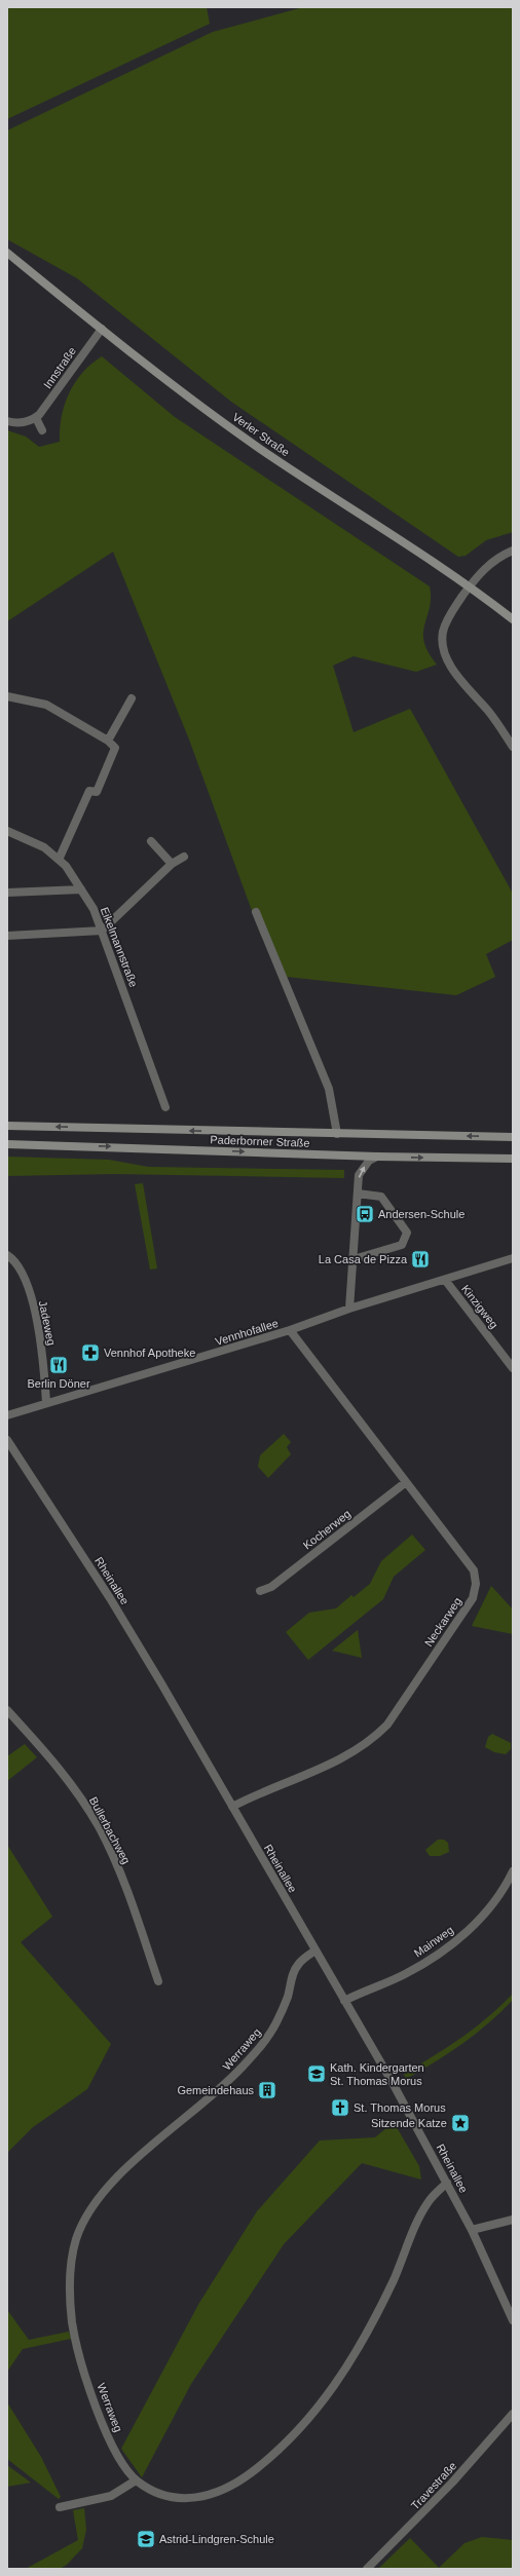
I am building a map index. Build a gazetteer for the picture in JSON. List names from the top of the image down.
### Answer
{
  "streets": {
    "main road": ["Verler Straße", "Paderborner Straße"],
    "street": [
      "Innstraße",
      "Eikelmannstraße",
      "Kinzigweg",
      "Jadeweg",
      "Vennhofallee",
      "Kocherweg",
      "Rheinallee",
      "Neckarweg",
      "Bullerbachweg",
      "Mainweg",
      "Werraweg",
      "Travestraße"
    ]
  },
  "crossings": [
    ["Innstraße", "Verler Straße"],
    ["Kinzigweg", "Vennhofallee"],
    ["Jadeweg", "Vennhofallee"],
    ["Vennhofallee", "Neckarweg"],
    ["Kocherweg", "Neckarweg"],
    ["Rheinallee", "Neckarweg"],
    ["Rheinallee", "Mainweg"],
    ["Rheinallee", "Werraweg"]
  ],
  "places": {
    "bus stop": ["Andersen-Schule"],
    "restaurant": ["La Casa de Pizza", "Berlin Döner"],
    "pharmacy": ["Vennhof Apotheke"],
    "school or university": ["Kath. Kindergarten St. Thomas Morus", "Astrid-Lindgren-Schule"],
    "building": ["Gemeindehaus"],
    "church": ["St. Thomas Morus"],
    "place": ["Sitzende Katze"]
  }
}
